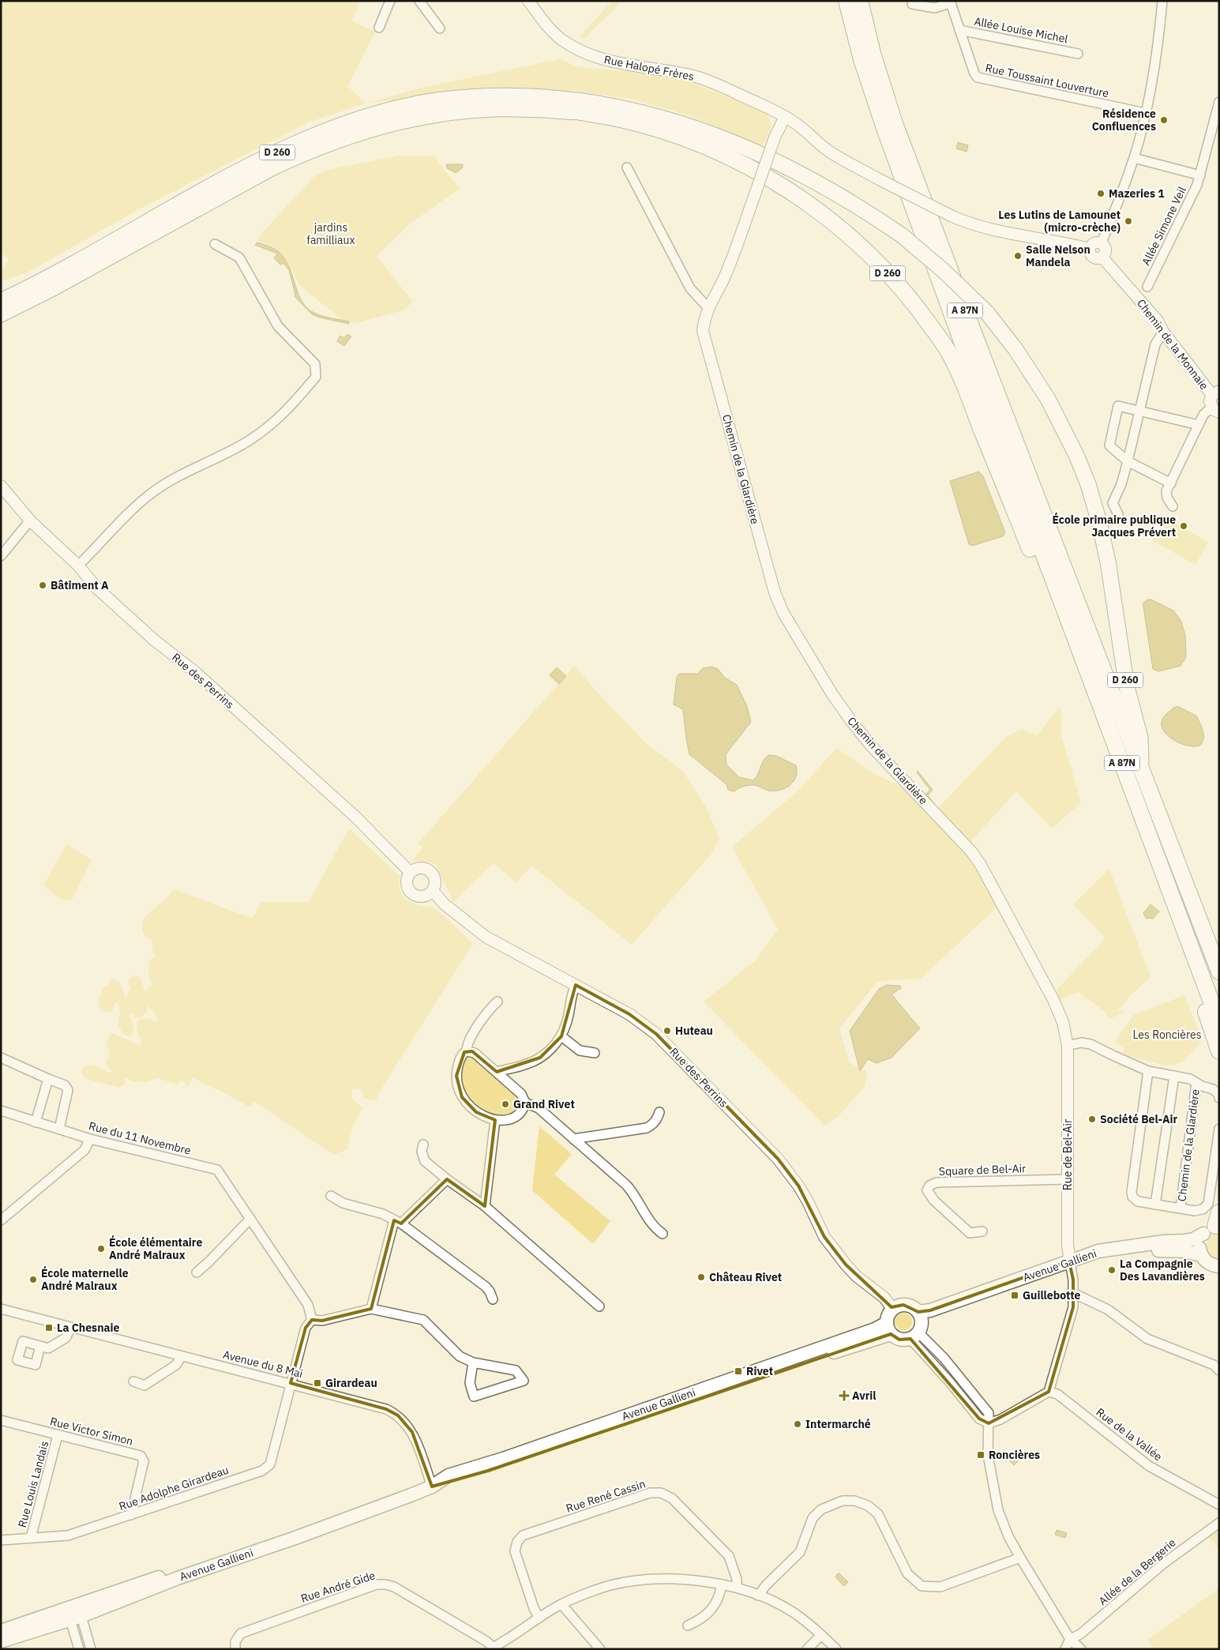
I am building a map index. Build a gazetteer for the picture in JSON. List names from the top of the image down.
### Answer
{
  "streets": {
    "highway": ["D 260", "A 87N"],
    "main road": ["Avenue Gallieni"],
    "street": [
      "Allée Louise Michel",
      "Rue Halopé Frères",
      "Rue Toussaint Louverture",
      "Allée Simone Veil",
      "Chemin de la Monnaie",
      "Chemin de la Glardière",
      "Rue des Perrins",
      "Rue du 11 Novembre",
      "Rue de Bel-Air",
      "Square de Bel-Air",
      "Avenue du 8 Mai",
      "Rue Victor Simon",
      "Rue de la Vallée",
      "Rue Louis Landais",
      "Rue Adolphe Girardeau",
      "Rue René Cassin",
      "Allée de la Bergerie",
      "Rue André Gide"
    ]
  },
  "crossings": [
    ["Allée Louise Michel", "Rue Toussaint Louverture"],
    ["Rue Halopé Frères", "Chemin de la Glardière"],
    ["D 260", "A 87N"],
    ["Chemin de la Glardière", "Rue de Bel-Air"],
    ["Rue des Perrins", "Avenue Gallieni"],
    ["Rue de Bel-Air", "Square de Bel-Air"],
    ["Rue de Bel-Air", "Avenue Gallieni"],
    ["Avenue Gallieni", "Avenue du 8 Mai"],
    ["Avenue du 8 Mai", "Rue Adolphe Girardeau"],
    ["Rue Victor Simon", "Rue Louis Landais"],
    ["Rue Victor Simon", "Rue Adolphe Girardeau"],
    ["Rue Louis Landais", "Rue Adolphe Girardeau"]
  ],
  "parks": ["jardins familliaux", "Les Roncières"],
  "places": {
    "other": [
      "Résidence Confluences",
      "Mazeries 1",
      "Les Lutins de Lamounet (micro-crèche)",
      "Salle Nelson Mandela",
      "École primaire publique Jacques Prévert",
      "Bâtiment A",
      "Huteau",
      "Grand Rivet",
      "Société Bel-Air",
      "École élémentaire André Malraux",
      "La Compagnie Des Lavandières",
      "Château Rivet",
      "École maternelle André Malraux",
      "Intermarché"
    ],
    "transit": [
      "Guillebotte",
      "La Chesnaie",
      "Rivet",
      "Girardeau",
      "Roncières"
    ],
    "health": ["Avril"]
  }
}
